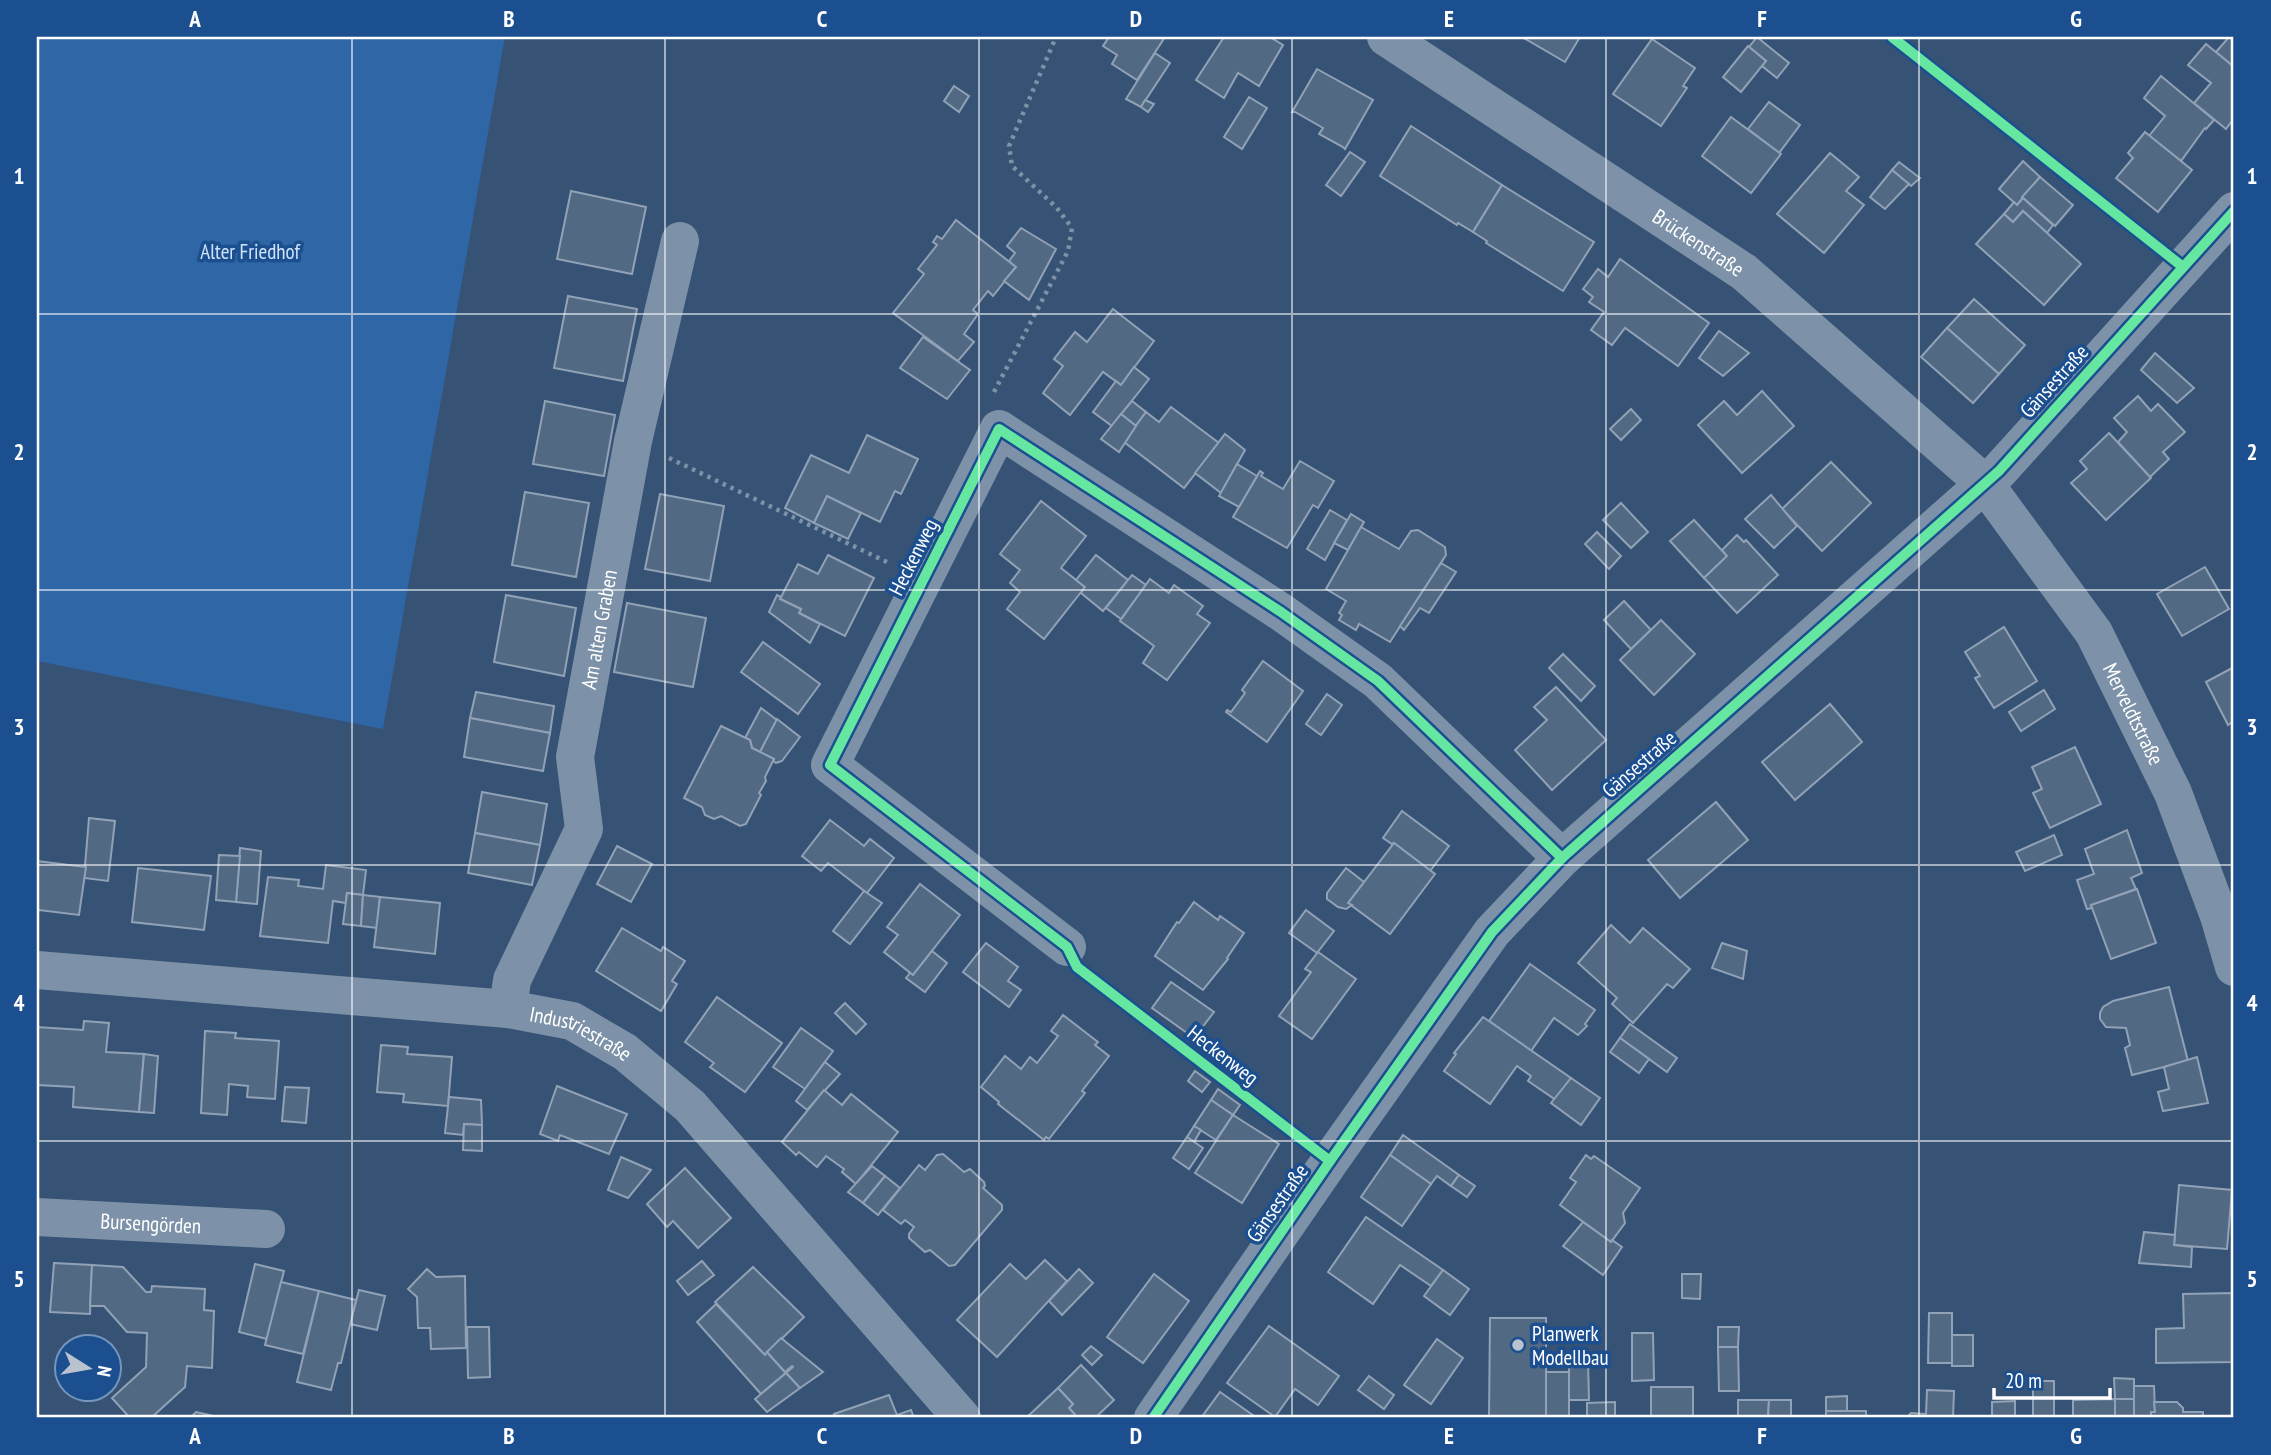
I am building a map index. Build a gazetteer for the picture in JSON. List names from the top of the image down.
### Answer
{
  "streets": {
    "street": [
      "Brückenstraße",
      "Gänsestraße",
      "Heckenweg",
      "Am alten Graben",
      "Merveldtstraße",
      "Industriestraße",
      "Bursengörden"
    ]
  },
  "crossings": [
    ["Brückenstraße", "Gänsestraße"],
    ["Brückenstraße", "Merveldtstraße"],
    ["Gänsestraße", "Merveldtstraße"],
    ["Am alten Graben", "Industriestraße"]
  ],
  "parks": ["Alter Friedhof"],
  "places": ["Planwerk Modellbau"],
  "scale_bar": "20 m",
  "north": "right",
  "grid": {
    "columns": [
      "A",
      "B",
      "C",
      "D",
      "E",
      "F",
      "G"
    ],
    "rows": [
      "1",
      "2",
      "3",
      "4",
      "5"
    ]
  }
}
